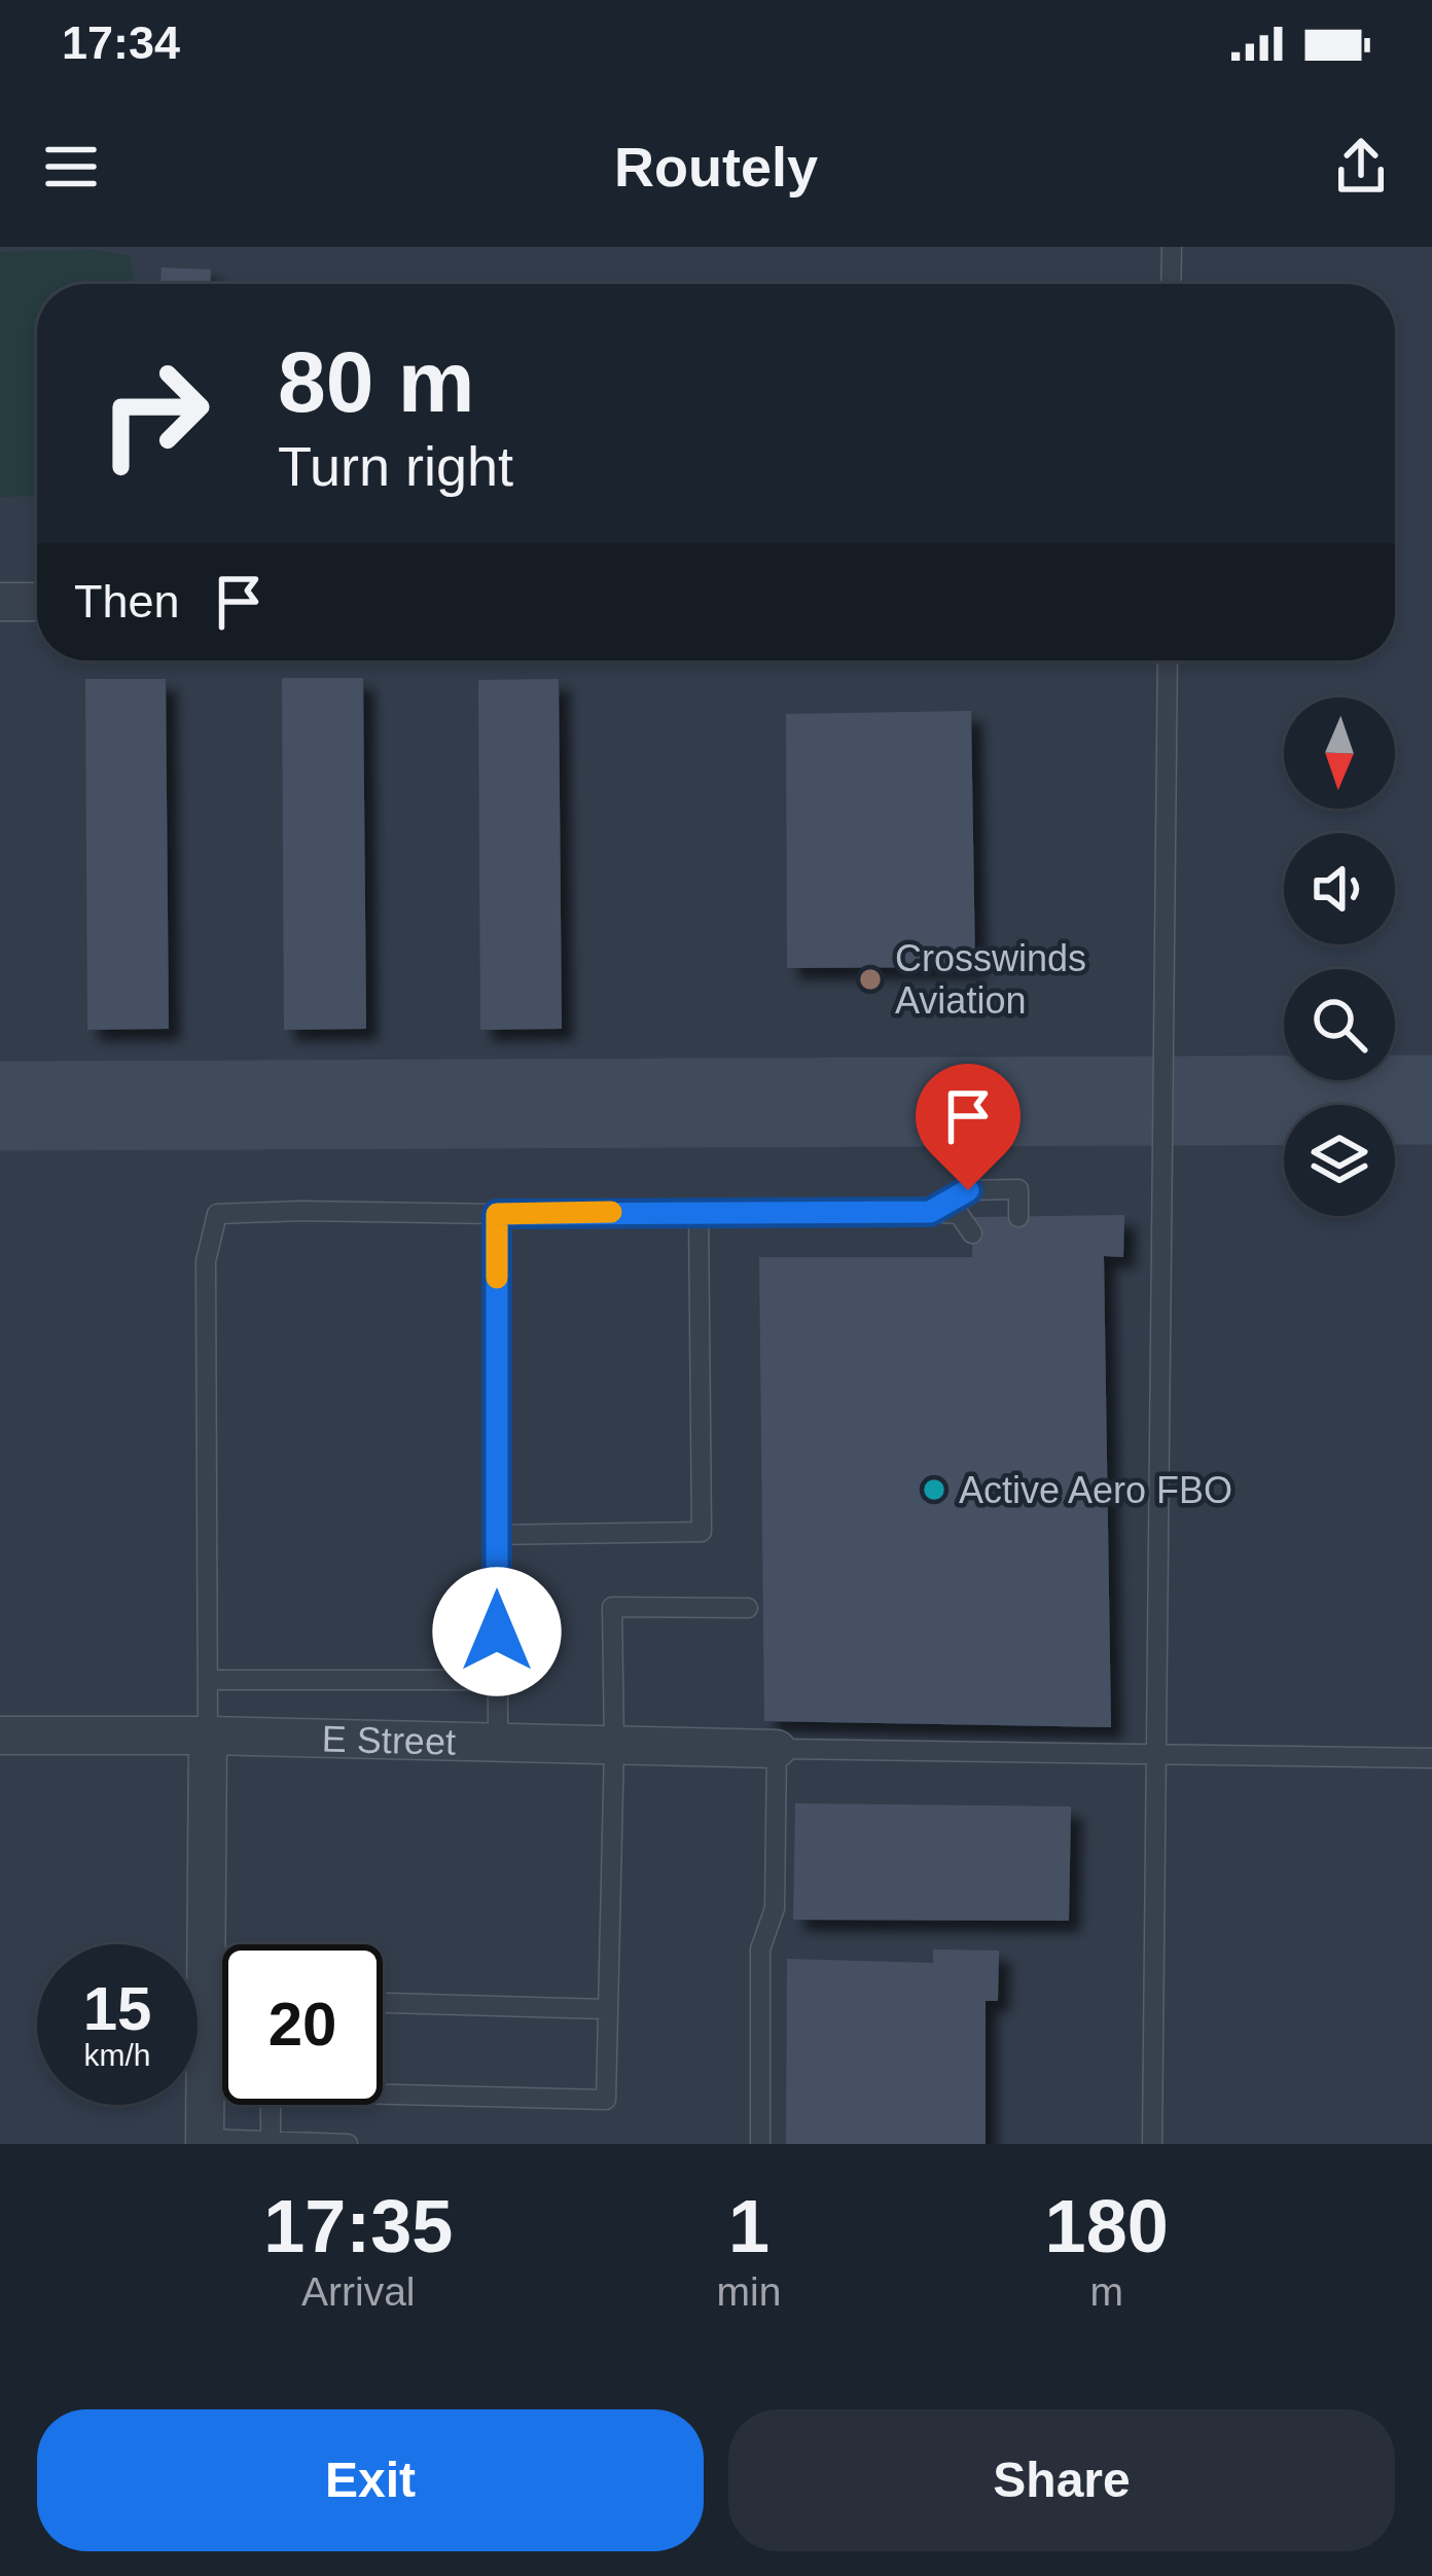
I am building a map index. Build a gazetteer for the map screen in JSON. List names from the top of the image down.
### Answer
{
  "streets": {
    "street": ["E Street"]
  },
  "places": ["Crosswinds Aviation", "Active Aero FBO"],
  "north": "bottom",
  "page": {
    "status": "17:34",
    "header": "Routely",
    "turn": ["80 m", "Turn right"],
    "then": "Then",
    "speed": "15 km/h",
    "limit": "20",
    "eta": [
      "17:35",
      "Arrival",
      "1",
      "min",
      "180",
      "m"
    ],
    "buttons": ["Exit", "Share"]
  }
}
